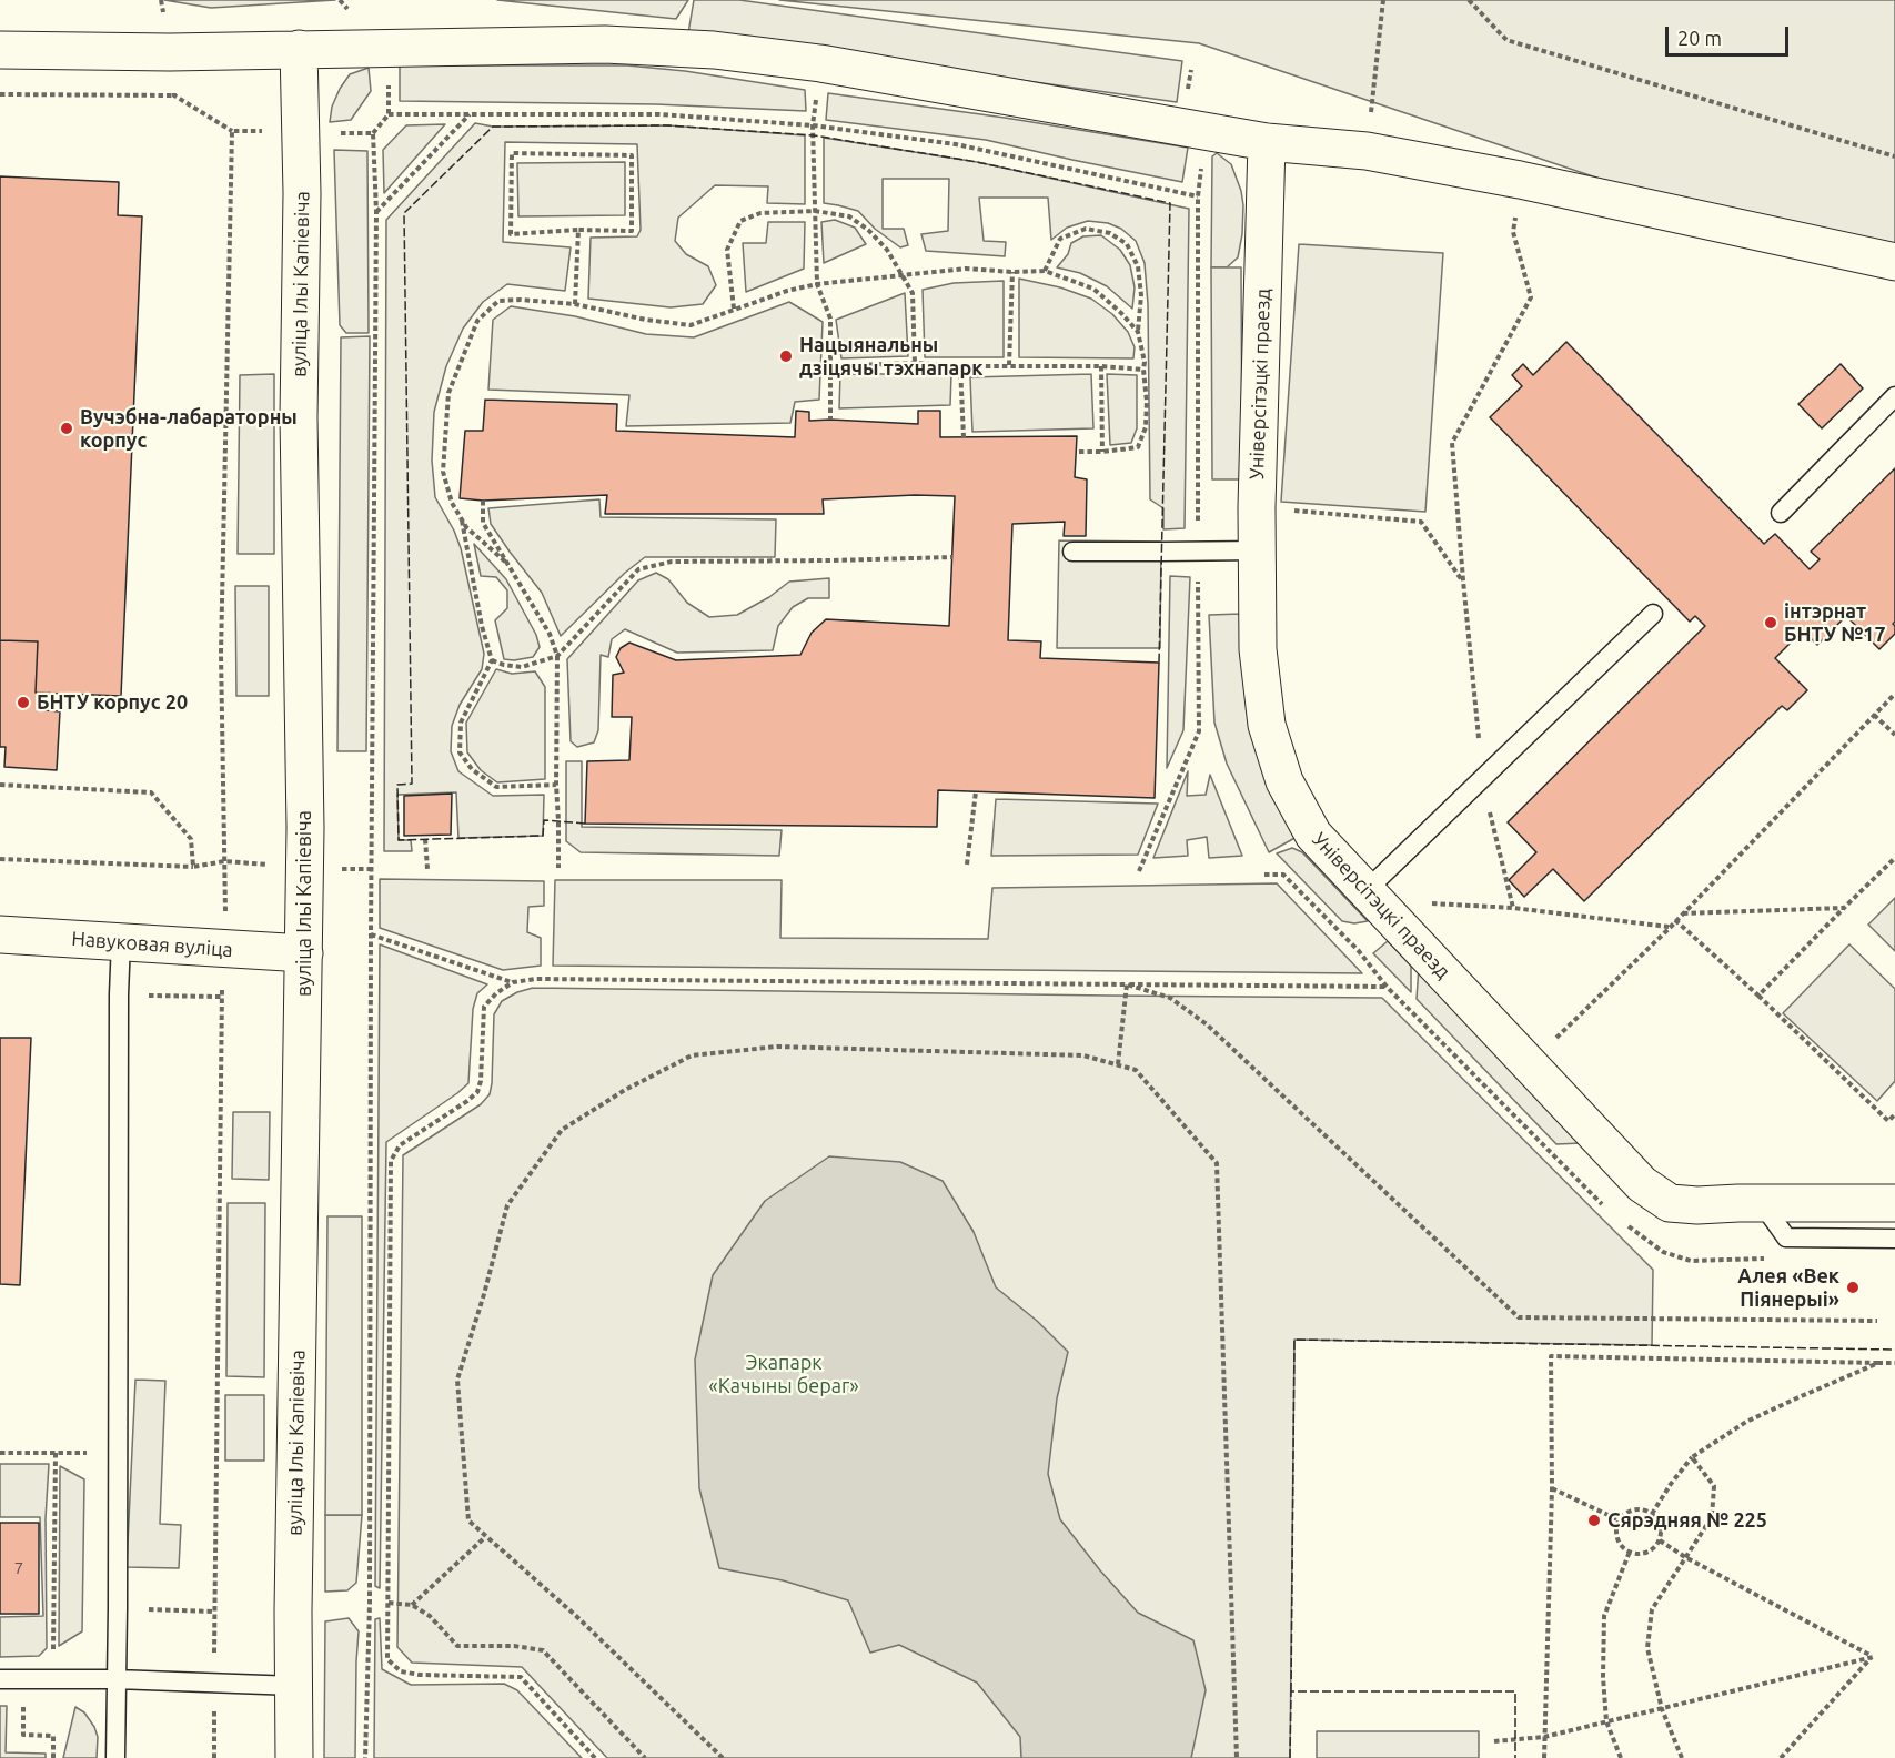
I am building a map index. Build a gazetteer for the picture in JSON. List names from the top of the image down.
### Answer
{
  "streets": {
    "street": ["вуліца Ільі Капіевіча", "Універсітэцкі праезд", "Навуковая вуліца"]
  },
  "crossings": [
    ["вуліца Ільі Капіевіча", "Навуковая вуліца"]
  ],
  "parks": ["Экапарк «Качыны бераг»"],
  "places": [
    "Нацыянальны дзіцячы тэхнапарк",
    "Вучэбна-лабараторны корпус",
    "інтэрнат БНТУ №17",
    "БНТУ корпус 20",
    "Алея «Век Піянерыі»",
    "Сярэдняя № 225"
  ],
  "house_numbers": ["7"],
  "scale_bar": "20 m"
}
